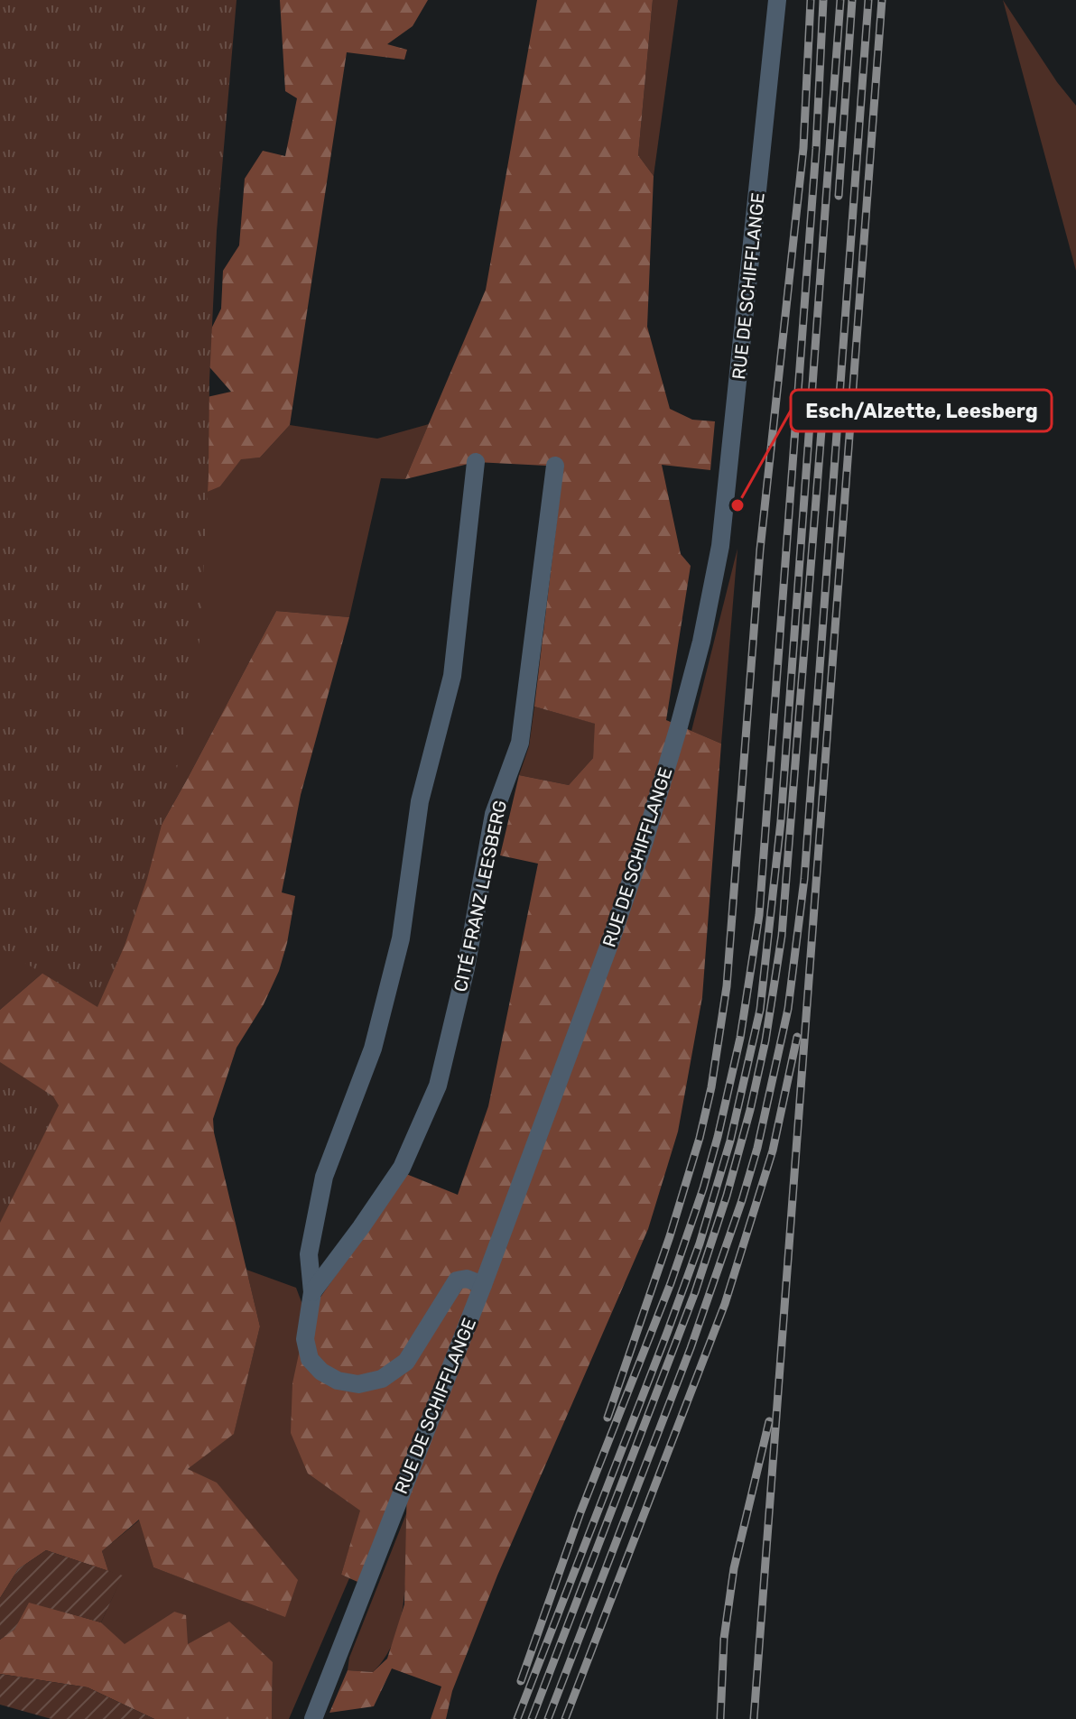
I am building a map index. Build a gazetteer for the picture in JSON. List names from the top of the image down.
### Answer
{
  "streets": {
    "street": ["RUE DE SCHIFFLANGE", "CITÉ FRANZ LEESBERG"]
  },
  "crossings": [
    ["RUE DE SCHIFFLANGE", "CITÉ FRANZ LEESBERG"]
  ],
  "places": ["Esch/Alzette, Leesberg"]
}
